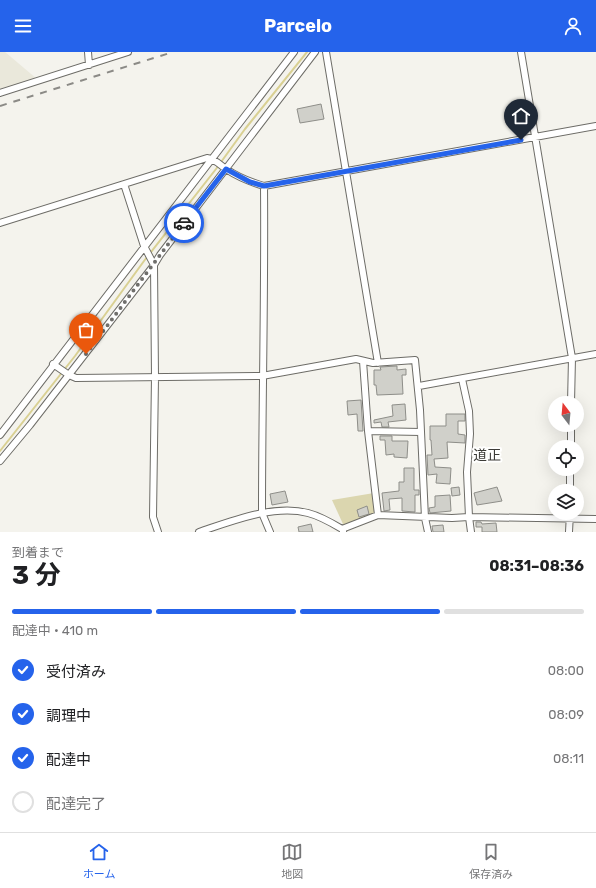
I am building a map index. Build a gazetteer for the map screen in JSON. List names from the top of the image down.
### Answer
{
  "districts": ["道正"],
  "north": "top",
  "page": {
    "header": "Parcelo",
    "heading": ["3 分", "到着まで", "08:31–08:36"],
    "bar": "配達中 · 410 m",
    "list": [
      ["受付済み", "08:00"],
      ["調理中", "08:09"],
      ["配達中", "08:11"],
      "配達完了"
    ],
    "tabs": ["ホーム", "地図", "保存済み"]
  }
}
